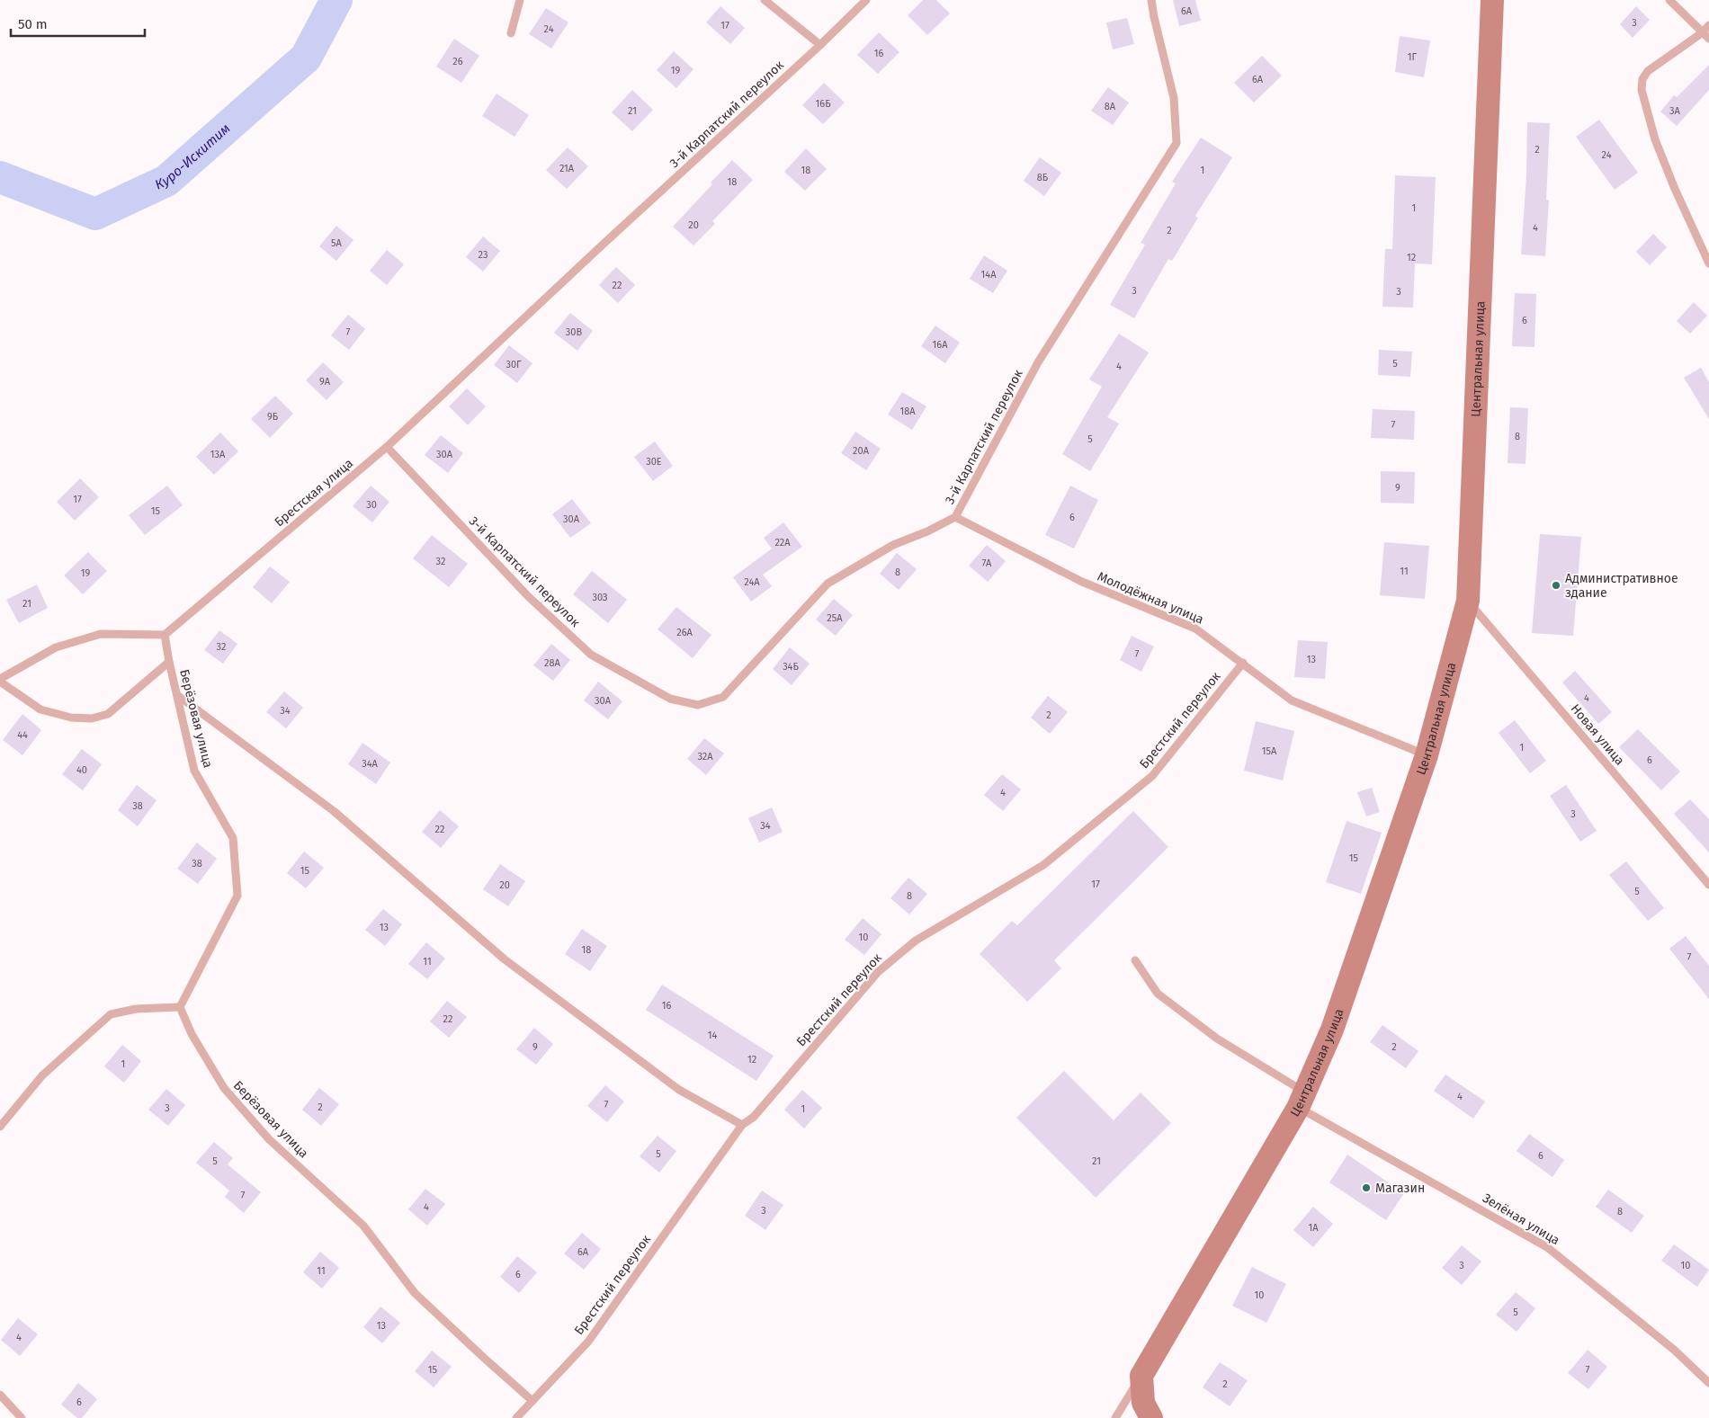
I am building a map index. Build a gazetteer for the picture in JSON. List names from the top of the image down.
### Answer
{
  "streets": {
    "street": ["Центральная улица"],
    "lane": [
      "3-й Карпатский переулок",
      "Брестская улица",
      "Молодёжная улица",
      "Берёзовая улица",
      "Брестский переулок",
      "Новая улица",
      "Зелёная улица"
    ]
  },
  "crossings": [
    ["3-й Карпатский переулок", "Брестская улица"],
    ["3-й Карпатский переулок", "Молодёжная улица"],
    ["Центральная улица", "Молодёжная улица"],
    ["Центральная улица", "Новая улица"],
    ["Центральная улица", "Зелёная улица"],
    ["Брестская улица", "Берёзовая улица"],
    ["Молодёжная улица", "Брестский переулок"],
    ["Берёзовая улица", "Брестский переулок"]
  ],
  "water": ["Куро-Искитим"],
  "places": ["Административное здание", "Магазин"],
  "house_numbers": [
    "6А",
    "3",
    "17",
    "24",
    "16",
    "1Г",
    "26",
    "19",
    "6А",
    "16Б",
    "8А",
    "21",
    "3А",
    "2",
    "24",
    "21А",
    "18",
    "1",
    "8Б",
    "18",
    "1",
    "20",
    "4",
    "2",
    "5А",
    "23",
    "12",
    "14А",
    "22",
    "3",
    "3",
    "6",
    "7",
    "30В",
    "16А",
    "5",
    "30Г",
    "4",
    "9А",
    "18А",
    "9Б",
    "7",
    "8",
    "5",
    "20А",
    "13А",
    "30А",
    "30Е",
    "9",
    "17",
    "30",
    "15",
    "6",
    "30А",
    "22А",
    "32",
    "7А",
    "11",
    "8",
    "19",
    "24А",
    "30З",
    "21",
    "25А",
    "26А",
    "32",
    "7",
    "13",
    "28А",
    "34Б",
    "4",
    "30А",
    "34",
    "2",
    "44",
    "1",
    "15А",
    "32А",
    "6",
    "34А",
    "40",
    "4",
    "38",
    "3",
    "34",
    "22",
    "15",
    "38",
    "15",
    "17",
    "20",
    "5",
    "8",
    "13",
    "10",
    "18",
    "7",
    "11",
    "16",
    "22",
    "14",
    "9",
    "2",
    "12",
    "1",
    "4",
    "7",
    "2",
    "3",
    "1",
    "5",
    "6",
    "5",
    "21",
    "7",
    "4",
    "3",
    "8",
    "1А",
    "6А",
    "3",
    "10",
    "11",
    "6",
    "10",
    "5",
    "13",
    "4",
    "15",
    "7",
    "2",
    "6"
  ],
  "scale_bar": "50 m"
}
